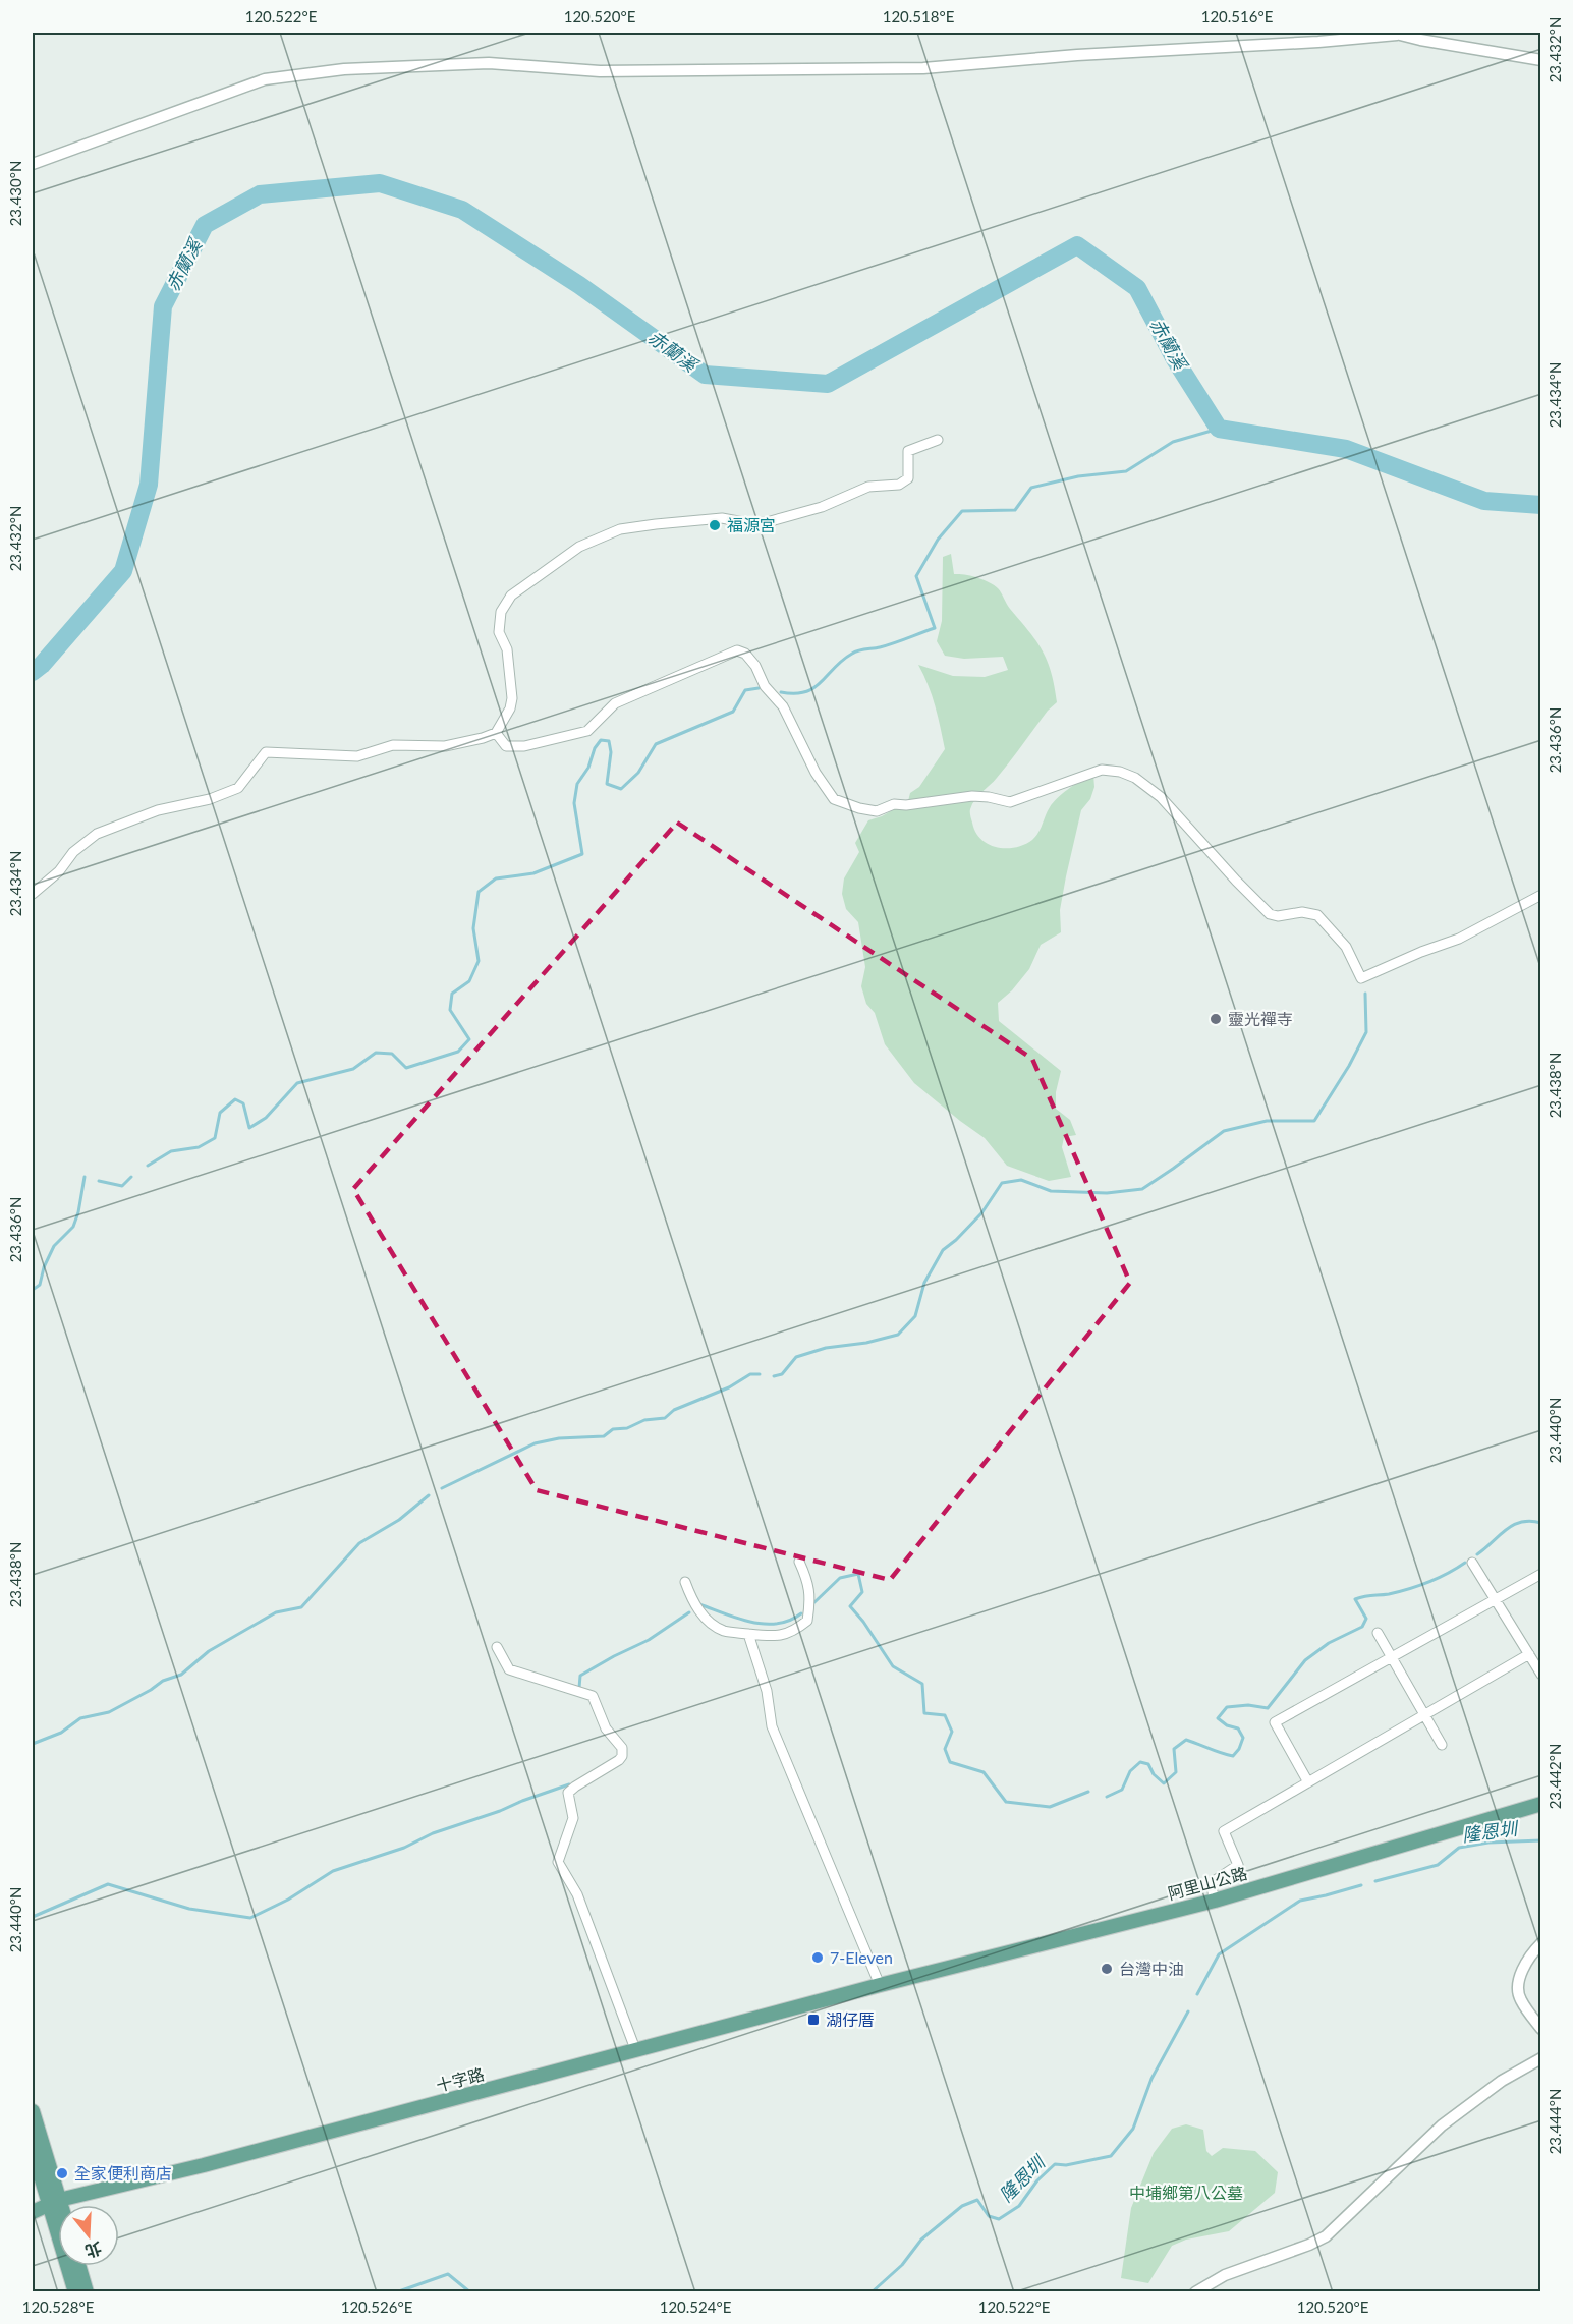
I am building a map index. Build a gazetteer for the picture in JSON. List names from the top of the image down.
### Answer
{
  "streets": {
    "main road": ["阿里山公路", "十字路"]
  },
  "crossings": [
    ["阿里山公路", "十字路"]
  ],
  "water": ["赤蘭溪", "隆恩圳"],
  "parks": ["中埔鄉第八公墓"],
  "places": {
    "other": [
      "福源宮",
      "靈光禪寺",
      "7-Eleven",
      "台灣中油",
      "全家便利商店"
    ],
    "transit": ["湖仔厝"]
  },
  "north": "bottom",
  "coordinates": [
    "120.522°E",
    "120.520°E",
    "120.518°E",
    "120.516°E",
    "23.432°N",
    "23.430°N",
    "23.434°N",
    "23.436°N",
    "23.438°N",
    "23.440°N",
    "23.442°N",
    "23.444°N",
    "120.528°E",
    "120.526°E",
    "120.524°E"
  ]
}
